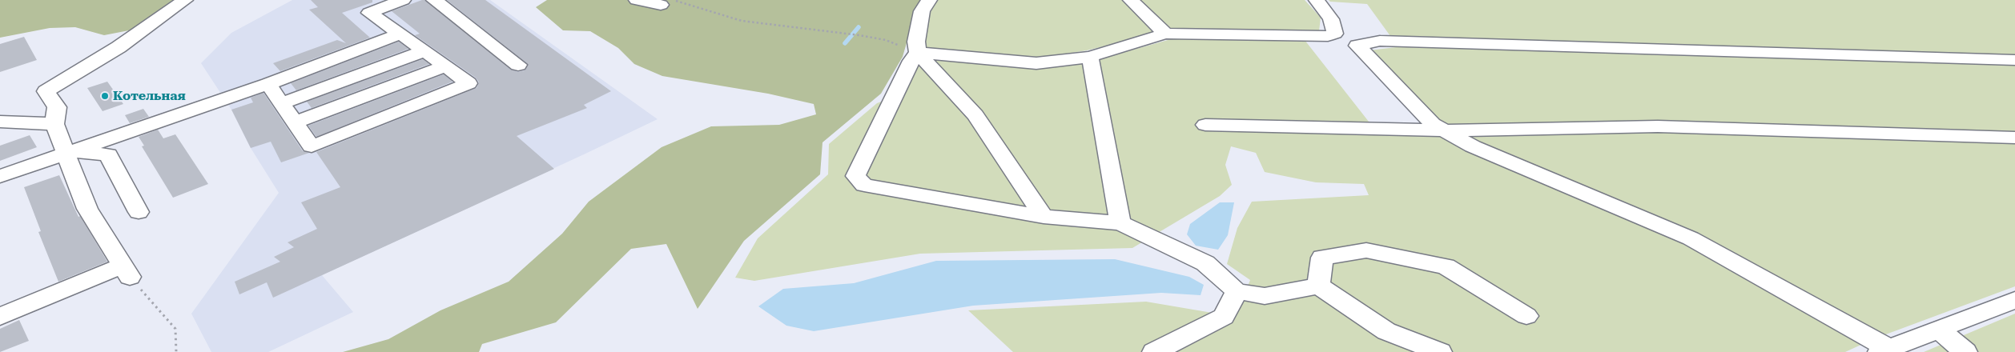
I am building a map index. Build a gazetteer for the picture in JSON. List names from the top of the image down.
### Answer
{
  "places": ["Котельная"]
}
